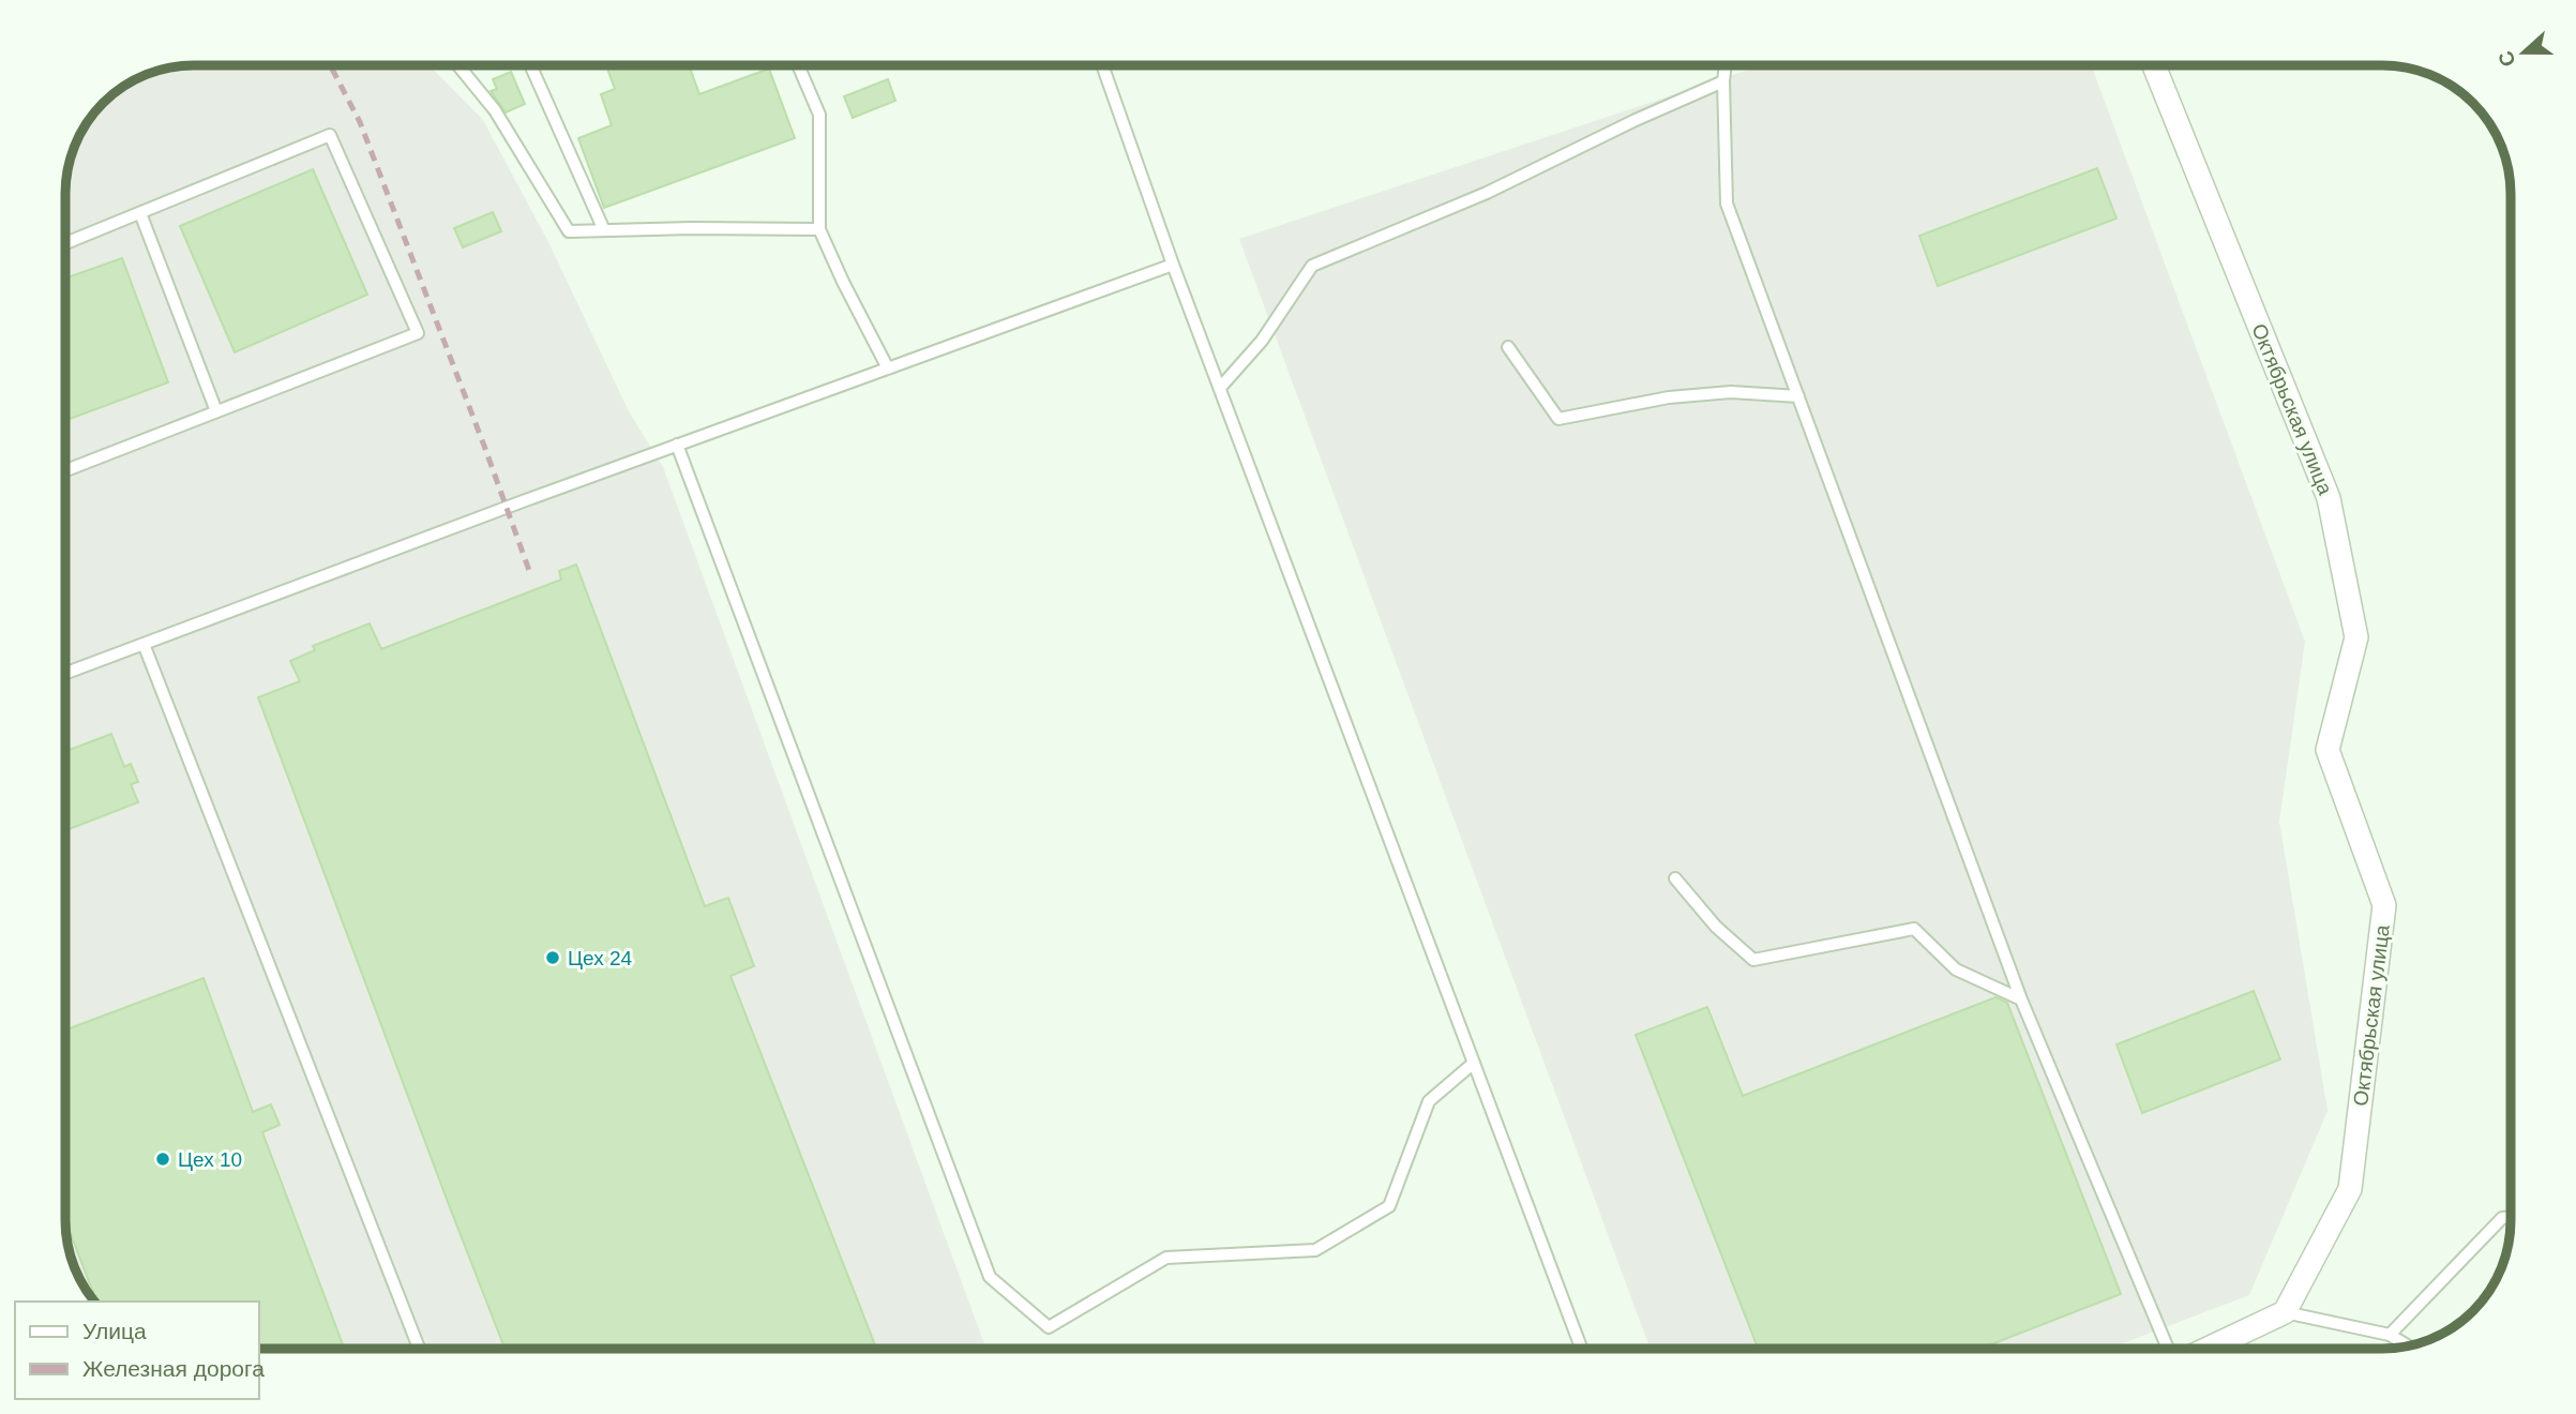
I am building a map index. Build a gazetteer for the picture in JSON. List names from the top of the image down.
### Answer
{
  "streets": {
    "street": ["Октябрьская улица"]
  },
  "places": ["Цех 24", "Цех 10"],
  "legend": ["Улица", "Железная дорога"],
  "north": "left"
}
